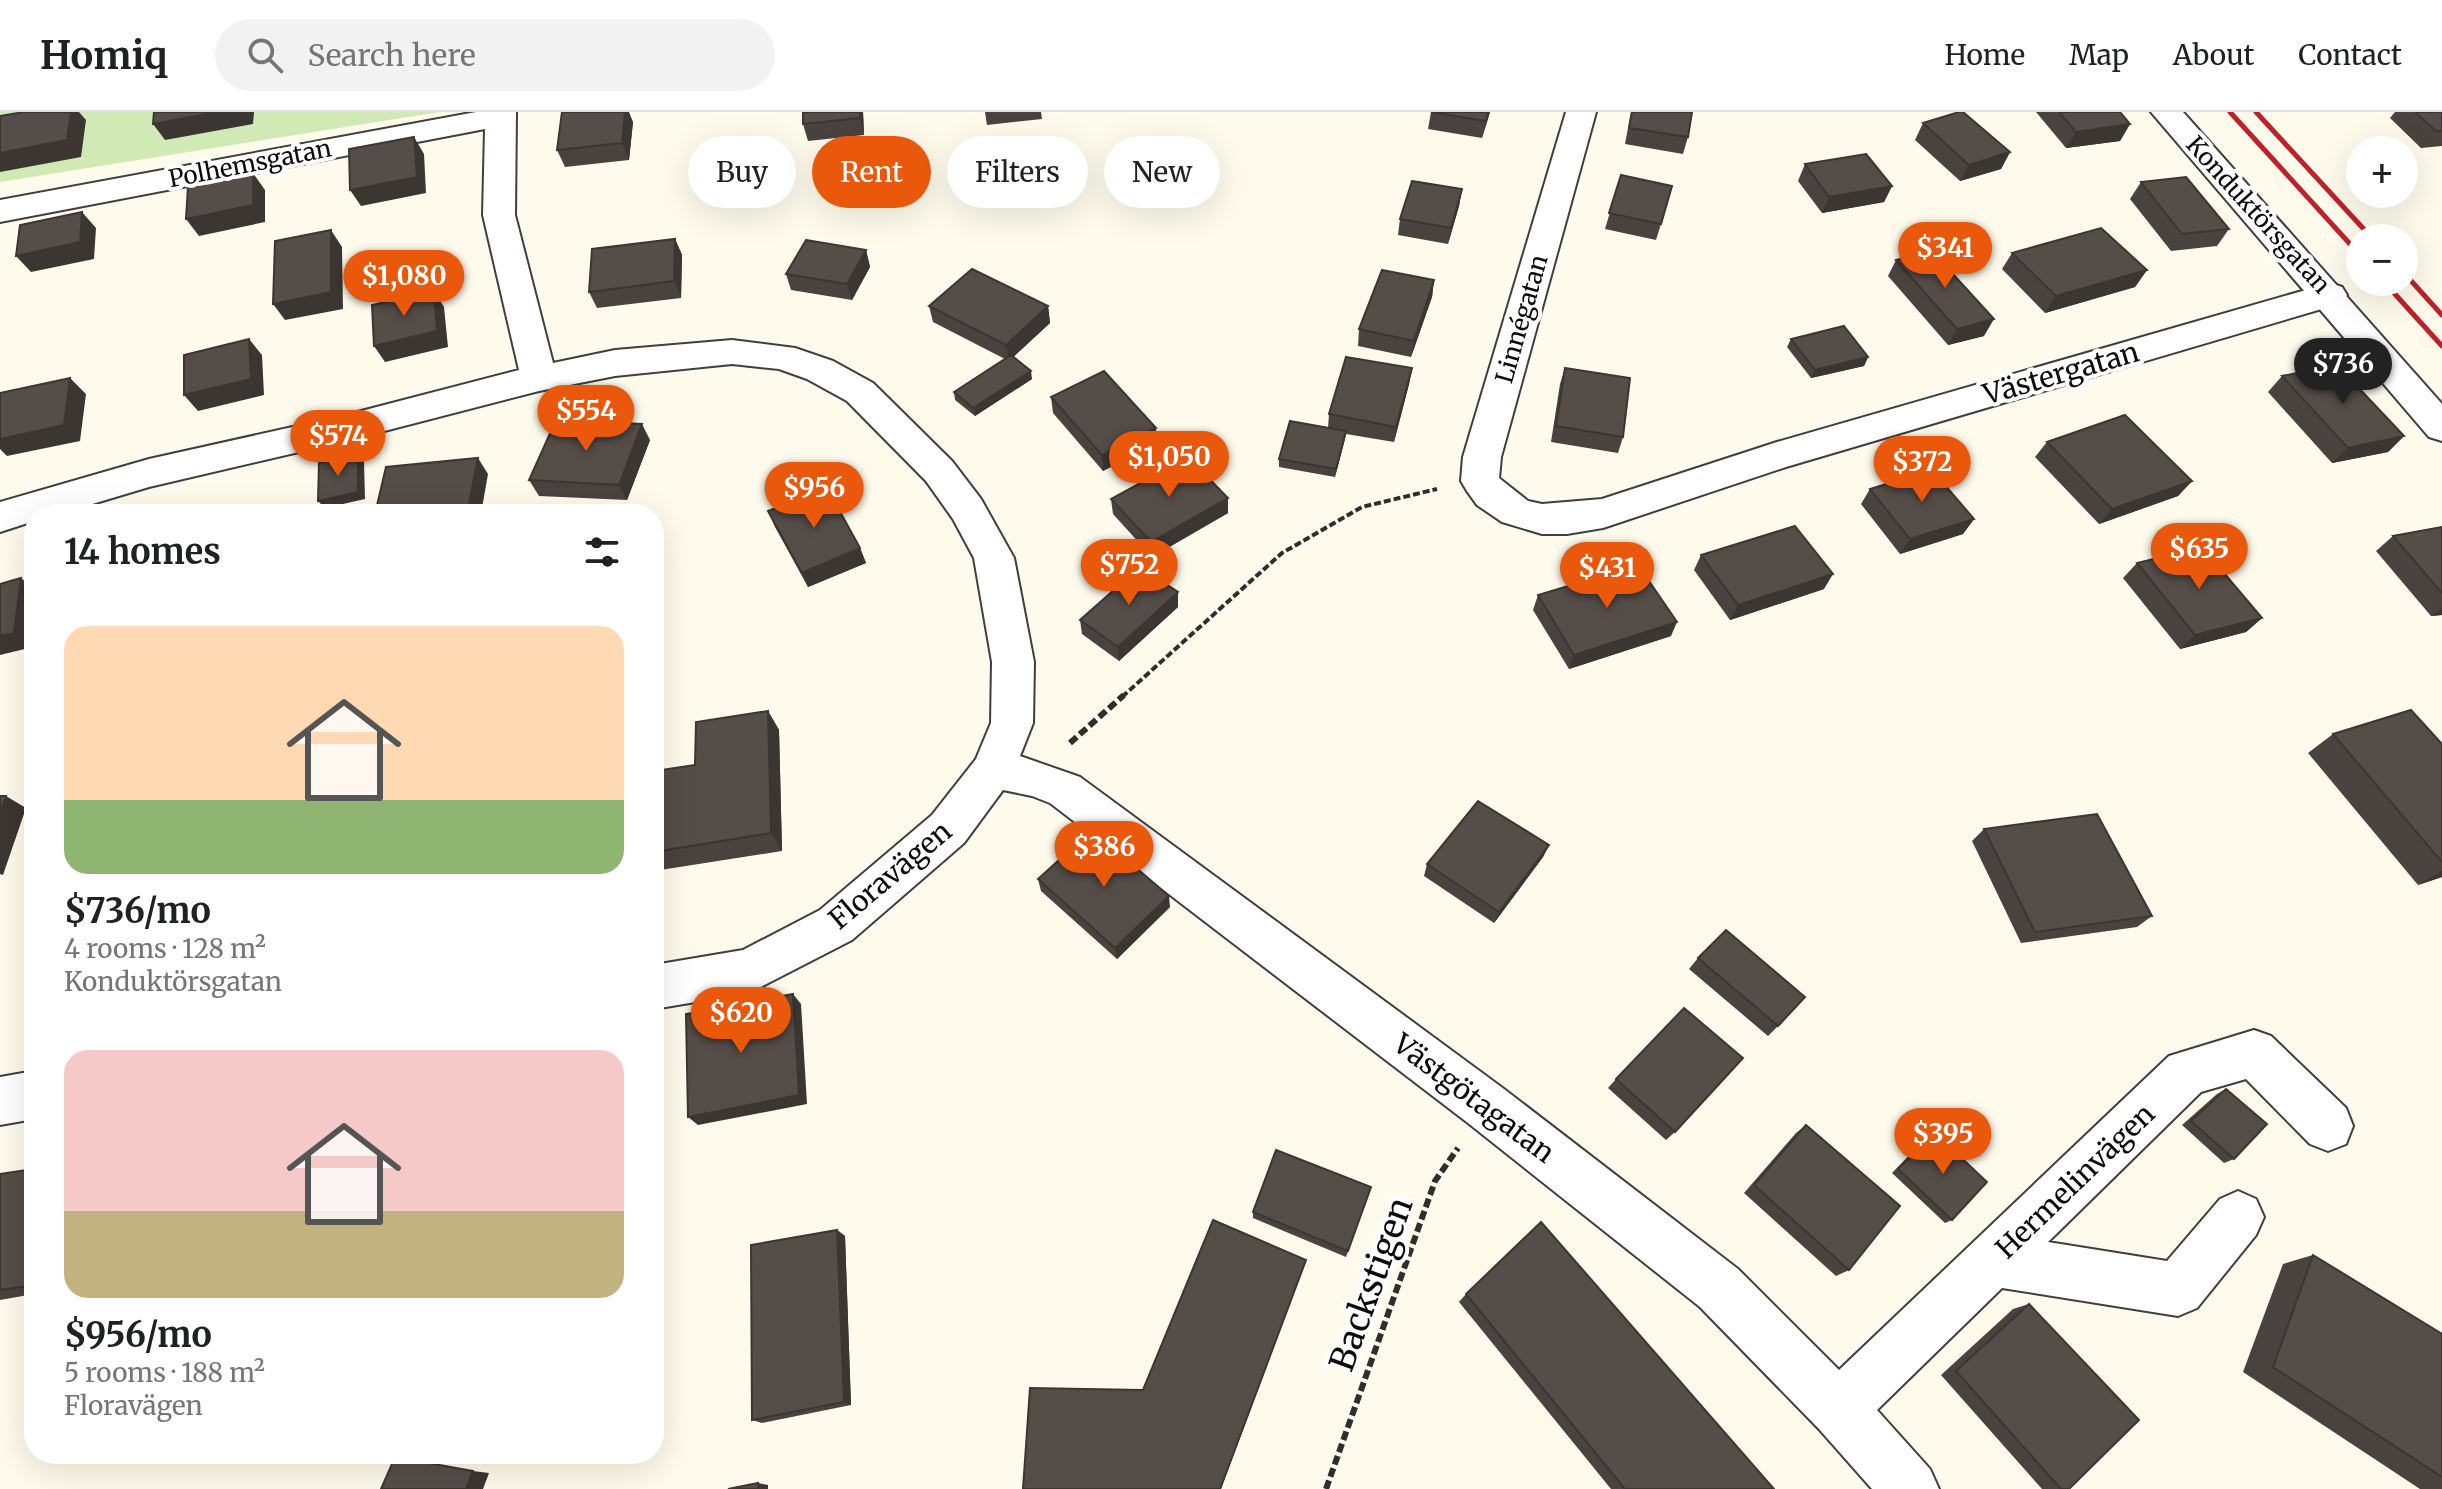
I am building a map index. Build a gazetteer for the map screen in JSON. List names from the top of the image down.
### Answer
{
  "streets": {
    "street": [
      "Polhemsgatan",
      "Konduktörsgatan",
      "Linnégatan",
      "Västergatan",
      "Floravägen",
      "Västgötagatan",
      "Hermelinvägen"
    ],
    "path": ["Backstigen"]
  },
  "crossings": [
    ["Konduktörsgatan", "Västergatan"],
    ["Linnégatan", "Västergatan"],
    ["Floravägen", "Västgötagatan"],
    ["Västgötagatan", "Hermelinvägen"],
    ["Västgötagatan", "Backstigen"]
  ],
  "page": {
    "header": "Homiq",
    "search": "Search here",
    "nav": [
      "Home",
      "Map",
      "About",
      "Contact"
    ],
    "map_buttons": ["+", "−"],
    "chip": [
      "Buy",
      "Rent",
      "Filters",
      "New"
    ],
    "price": [
      "$341",
      "$1,080",
      "$736",
      "$554",
      "$574",
      "$1,050",
      "$372",
      "$956",
      "$635",
      "$752",
      "$431",
      "$386",
      "$620",
      "$395"
    ],
    "heading": "14 homes",
    "list": [
      {
        "name": "$736/mo",
        "note": "4 rooms · 128 m² · Konduktörsgatan"
      },
      {
        "name": "$956/mo",
        "note": "5 rooms · 188 m² · Floravägen"
      }
    ]
  }
}
